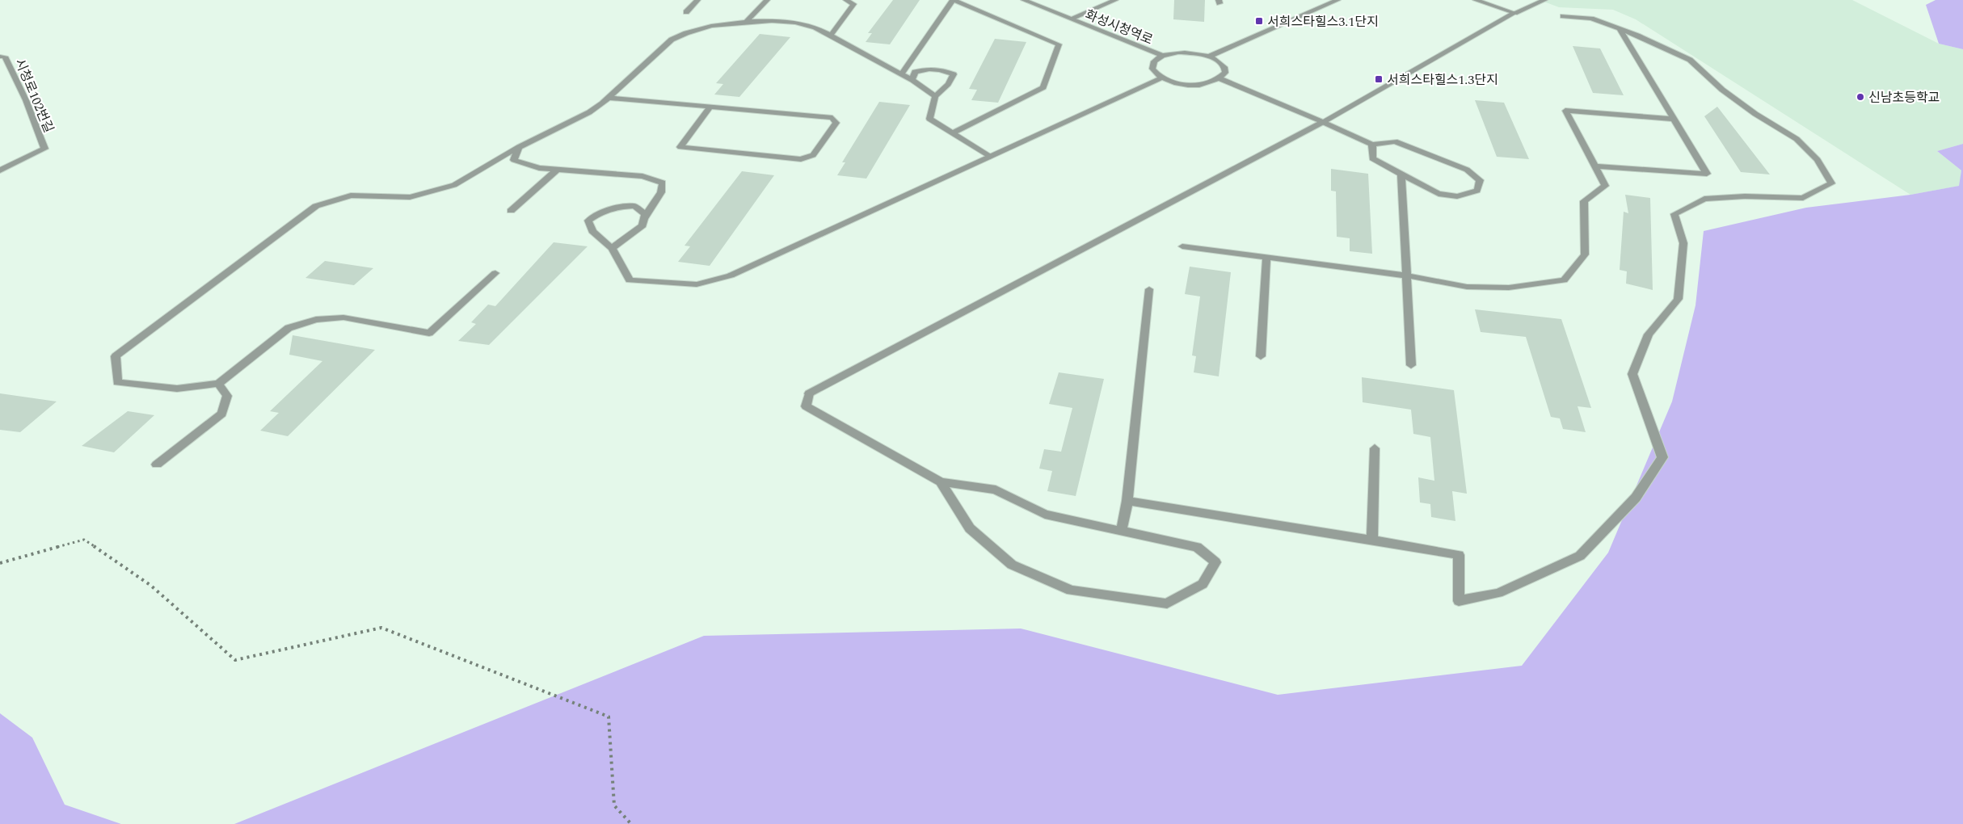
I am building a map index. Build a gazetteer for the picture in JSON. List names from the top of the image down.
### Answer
{
  "streets": {
    "street": ["화성시청역로", "시청로102번길"]
  },
  "places": {
    "transit": ["서희스타힐스3.1단지", "서희스타힐스1.3단지"],
    "other": ["신남초등학교"]
  }
}
